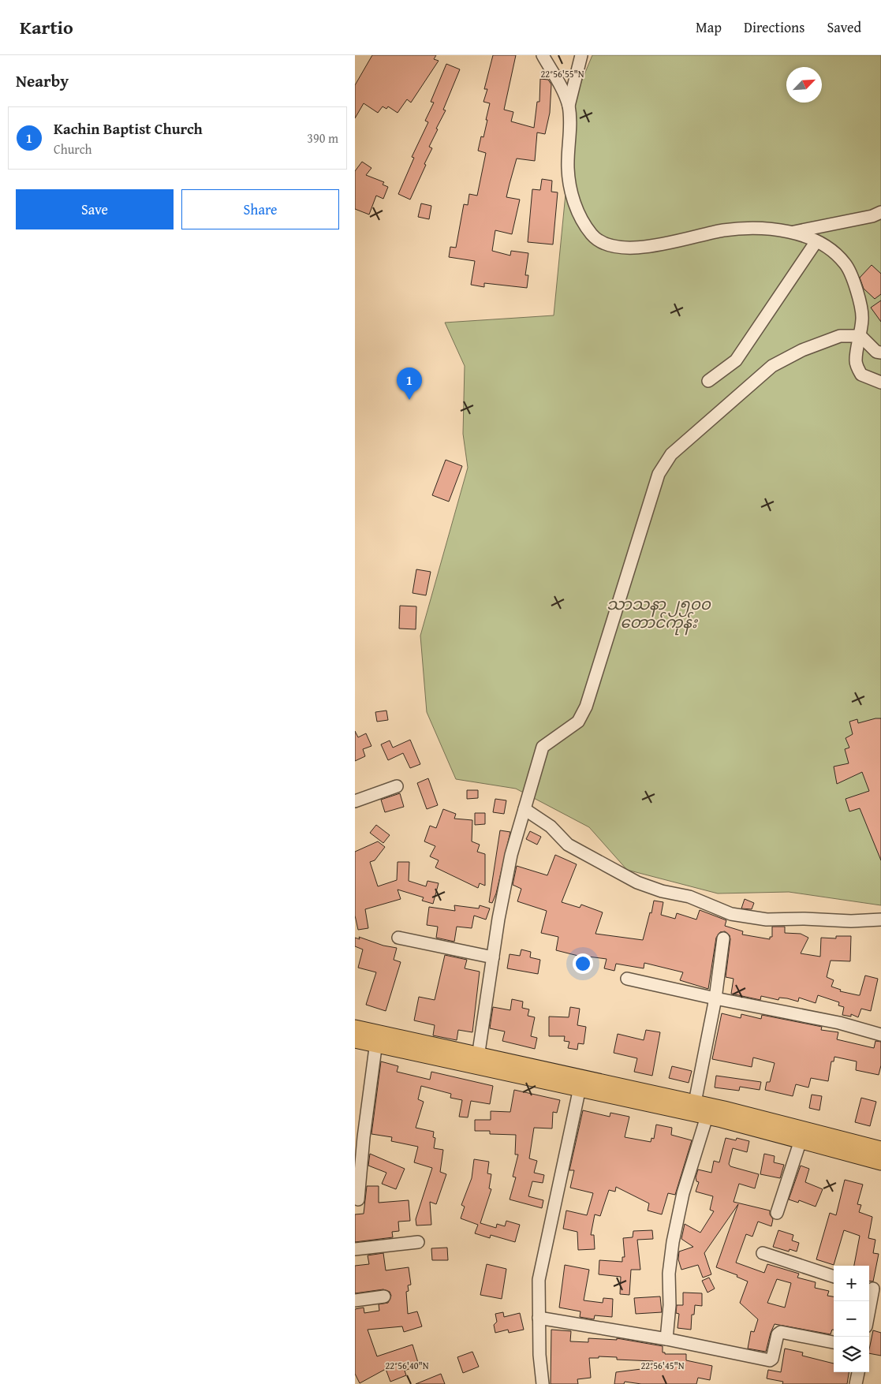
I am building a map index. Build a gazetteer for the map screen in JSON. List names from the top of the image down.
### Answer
{
  "parks": ["သာသနာ ၂၅၀၀ တောင်ကုန်း"],
  "north": "top right",
  "page": {
    "header": "Kartio",
    "nav": ["Map", "Directions", "Saved"],
    "heading": "Nearby",
    "list": [
      {
        "mark": "1",
        "name": "Kachin Baptist Church",
        "note": "Church",
        "value": "390 m"
      }
    ],
    "buttons": ["Save", "Share"],
    "pins": "1",
    "map_buttons": ["+", "−"]
  },
  "coordinates": ["22°56'55\"N", "22°56'40\"N", "22°56'45\"N"]
}
